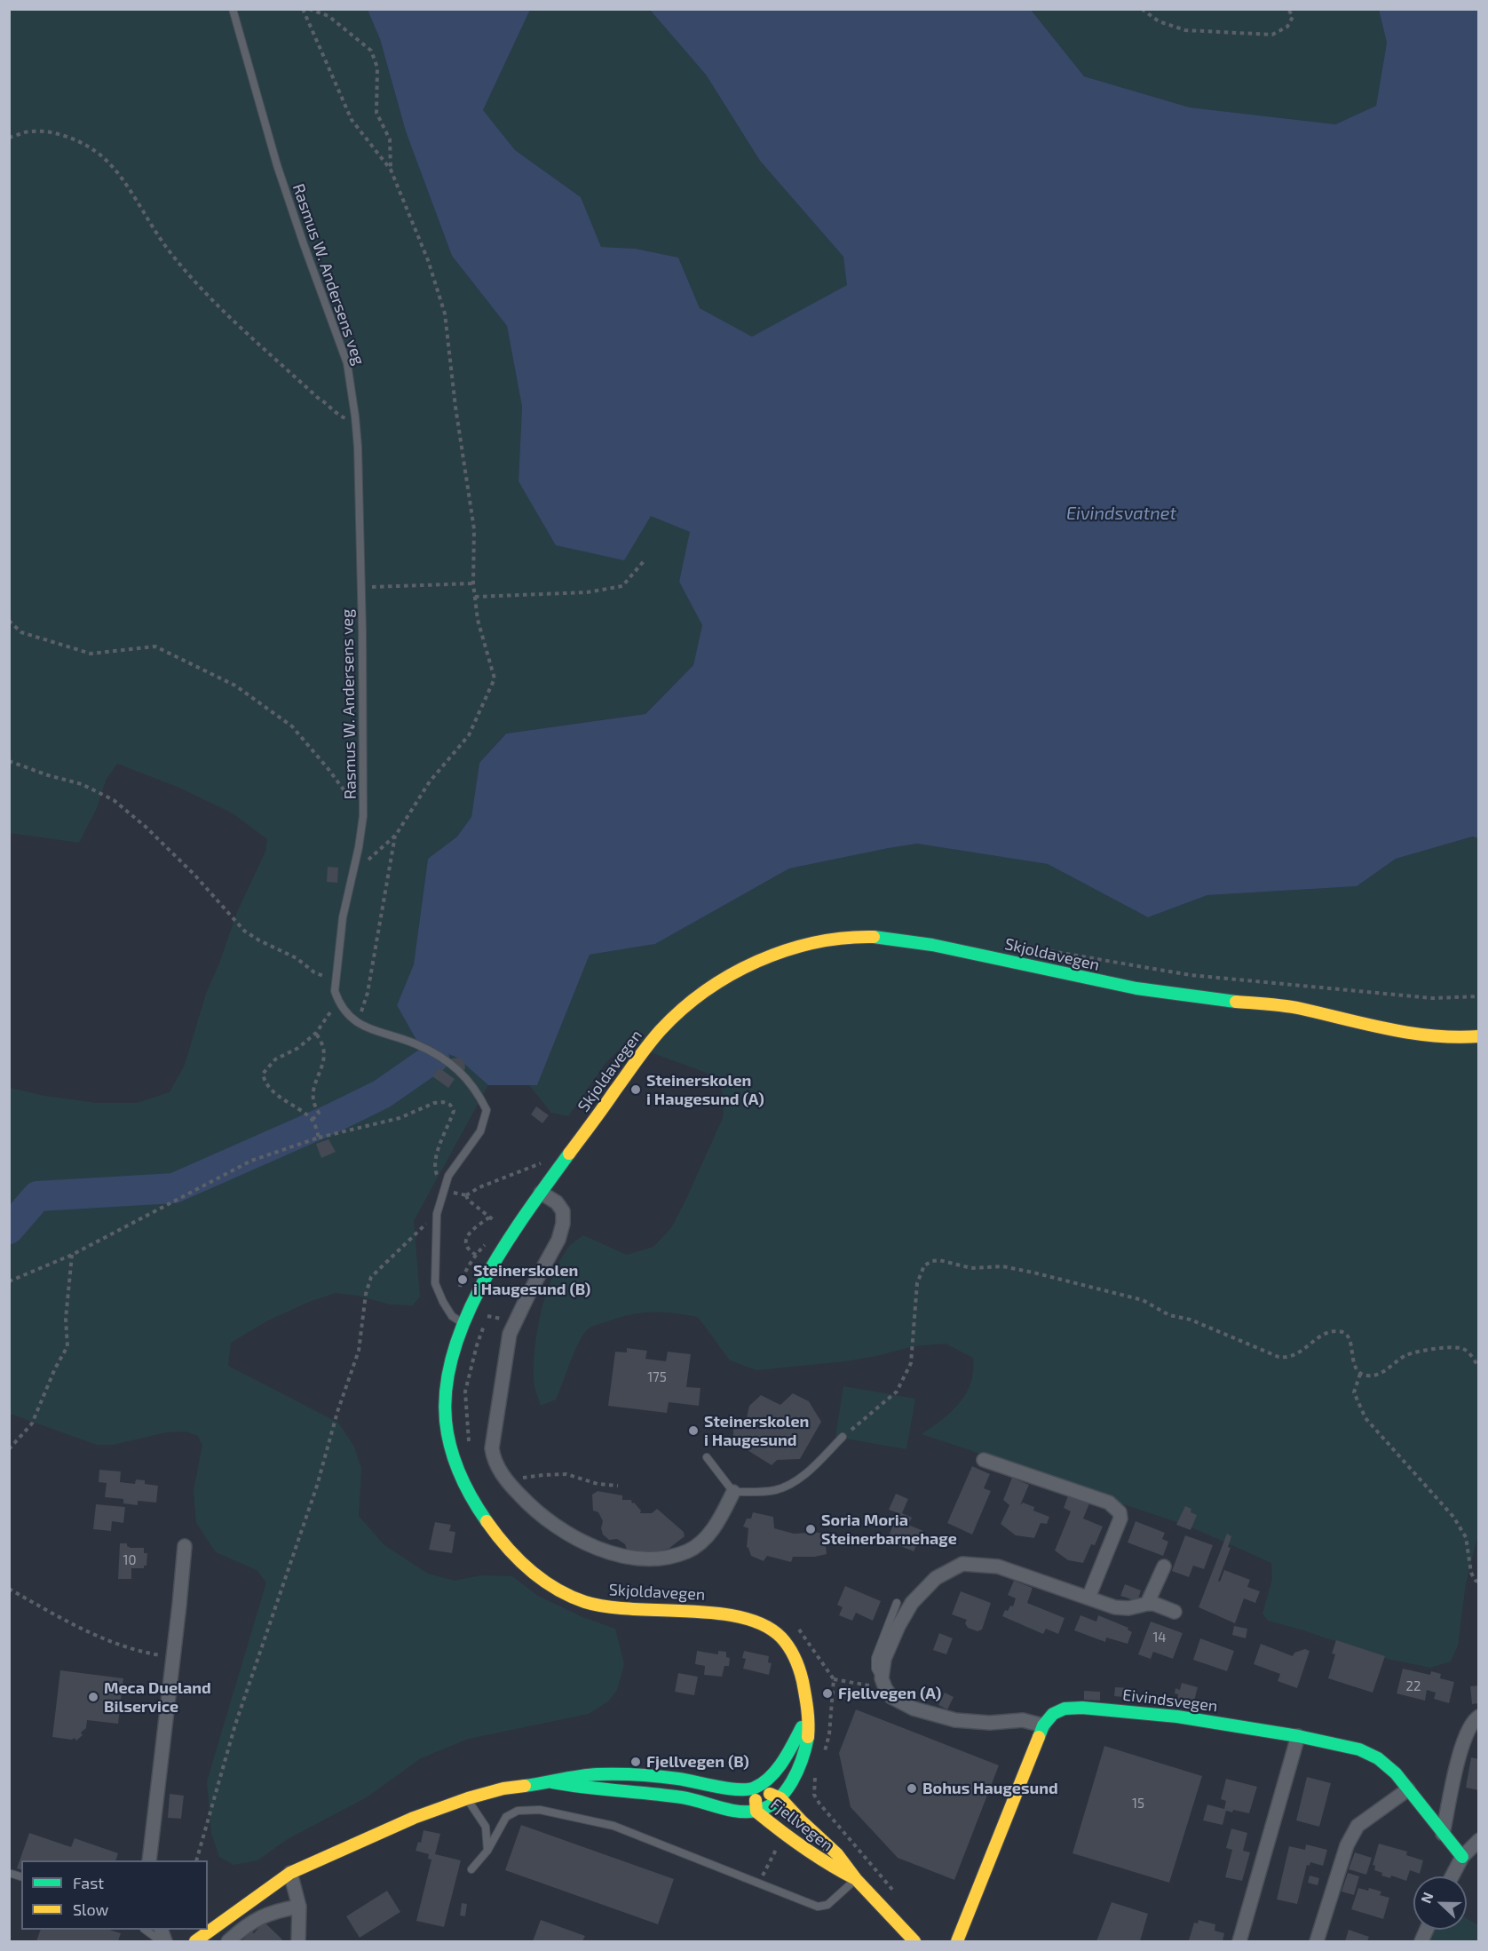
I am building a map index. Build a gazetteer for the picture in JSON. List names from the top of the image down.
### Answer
{
  "streets": {
    "main road": ["Skjoldavegen", "Eivindsvegen", "Fjellvegen"],
    "lane": ["Rasmus W. Andersens veg"]
  },
  "crossings": [
    ["Skjoldavegen", "Fjellvegen"]
  ],
  "water": ["Eivindsvatnet"],
  "places": [
    "Steinerskolen i Haugesund (A)",
    "Steinerskolen i Haugesund (B)",
    "Steinerskolen i Haugesund",
    "Soria Moria Steinerbarnehage",
    "Fjellvegen (A)",
    "Meca Dueland Bilservice",
    "Fjellvegen (B)",
    "Bohus Haugesund"
  ],
  "house_numbers": [
    "175",
    "10",
    "14",
    "22",
    "15"
  ],
  "legend": ["Fast", "Slow"],
  "north": "left"
}
